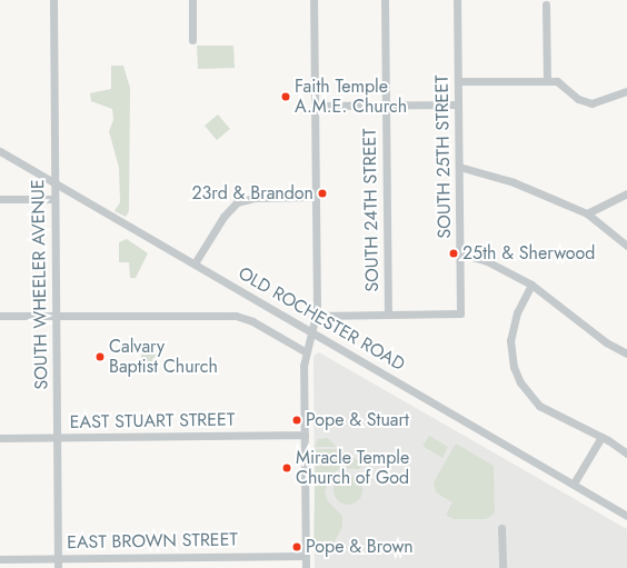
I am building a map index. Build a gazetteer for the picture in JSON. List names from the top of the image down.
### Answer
{
  "streets": {
    "street": [
      "SOUTH 25TH STREET",
      "SOUTH 24TH STREET",
      "SOUTH WHEELER AVENUE",
      "OLD ROCHESTER ROAD",
      "EAST STUART STREET",
      "EAST BROWN STREET"
    ]
  },
  "crossings": [
    ["SOUTH 25TH STREET", "SOUTH 24TH STREET"],
    ["SOUTH WHEELER AVENUE", "OLD ROCHESTER ROAD"],
    ["SOUTH WHEELER AVENUE", "EAST STUART STREET"],
    ["SOUTH WHEELER AVENUE", "EAST BROWN STREET"]
  ],
  "places": [
    "Faith Temple A.M.E. Church",
    "23rd & Brandon",
    "25th & Sherwood",
    "Calvary Baptist Church",
    "Pope & Stuart",
    "Miracle Temple Church of God",
    "Pope & Brown"
  ]
}
